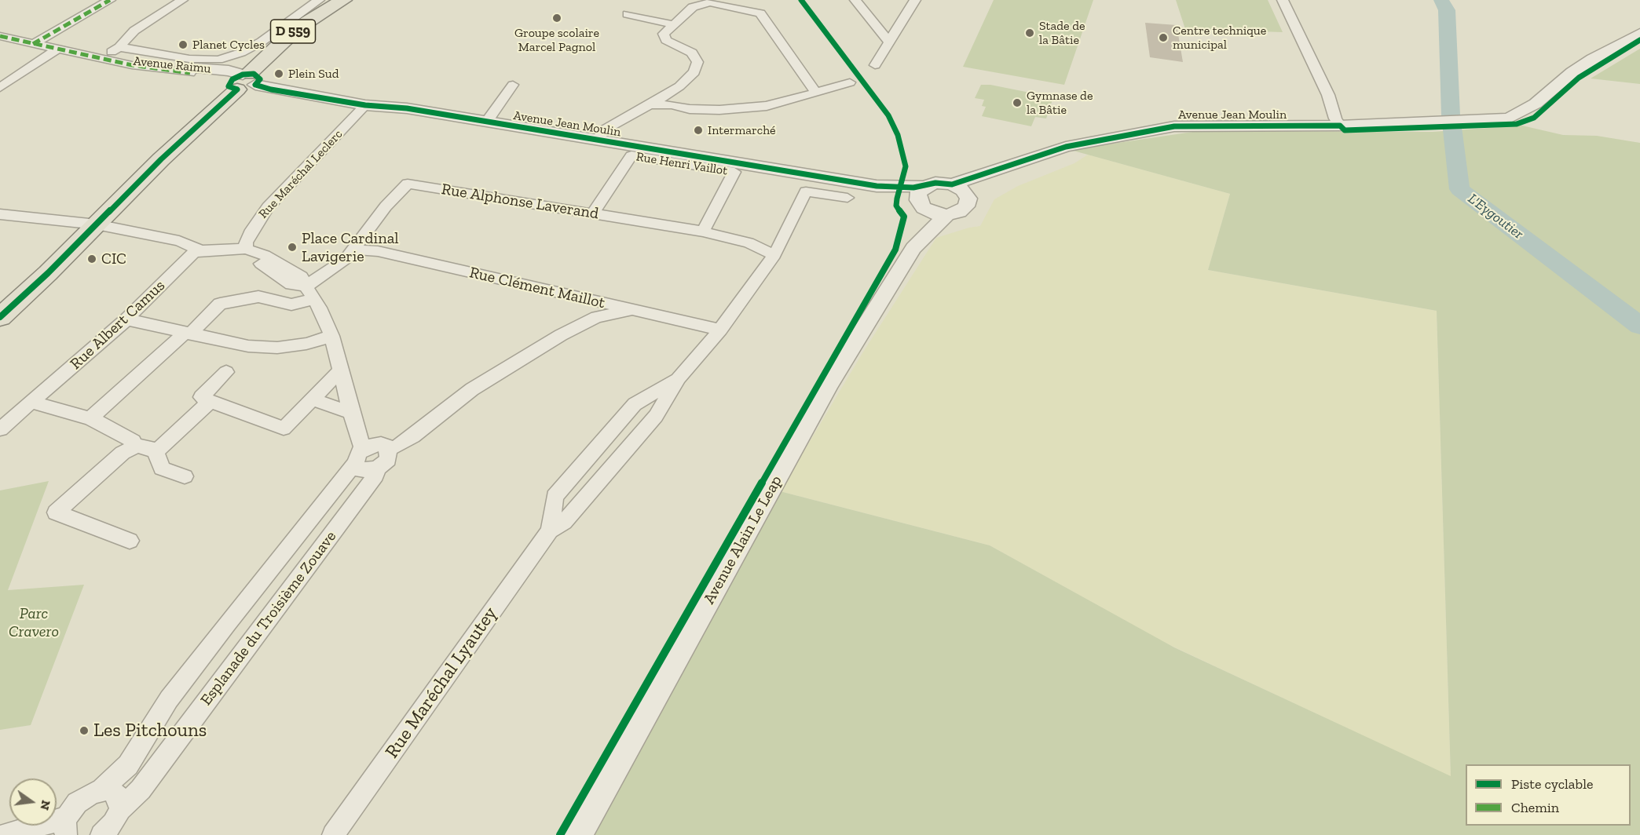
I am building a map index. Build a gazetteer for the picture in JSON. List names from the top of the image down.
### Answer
{
  "streets": {
    "main road": ["D 559"],
    "street": [
      "Avenue Raimu",
      "Avenue Jean Moulin",
      "Rue Henri Vaillot",
      "Rue Maréchal Leclerc",
      "Rue Alphonse Laverand",
      "Rue Clément Maillot",
      "Rue Albert Camus",
      "Avenue Alain Le Leap",
      "Esplanade du Troisième Zouave",
      "Rue Maréchal Lyautey"
    ]
  },
  "crossings": [
    ["D 559", "Avenue Raimu"],
    ["D 559", "Avenue Jean Moulin"],
    ["Avenue Raimu", "Avenue Jean Moulin"],
    ["Avenue Jean Moulin", "Rue Maréchal Leclerc"],
    ["Avenue Jean Moulin", "Avenue Alain Le Leap"],
    ["Rue Henri Vaillot", "Rue Alphonse Laverand"],
    ["Rue Alphonse Laverand", "Rue Clément Maillot"],
    ["Rue Alphonse Laverand", "Rue Maréchal Lyautey"],
    ["Rue Clément Maillot", "Rue Maréchal Lyautey"]
  ],
  "water": ["L'Eygoutier"],
  "parks": ["Parc Cravero"],
  "places": [
    "Groupe scolaire Marcel Pagnol",
    "Stade de la Bâtie",
    "Centre technique municipal",
    "Planet Cycles",
    "Plein Sud",
    "Gymnase de la Bâtie",
    "Intermarché",
    "Place Cardinal Lavigerie",
    "CIC",
    "Les Pitchouns"
  ],
  "legend": ["Piste cyclable", "Chemin"],
  "north": "right"
}
